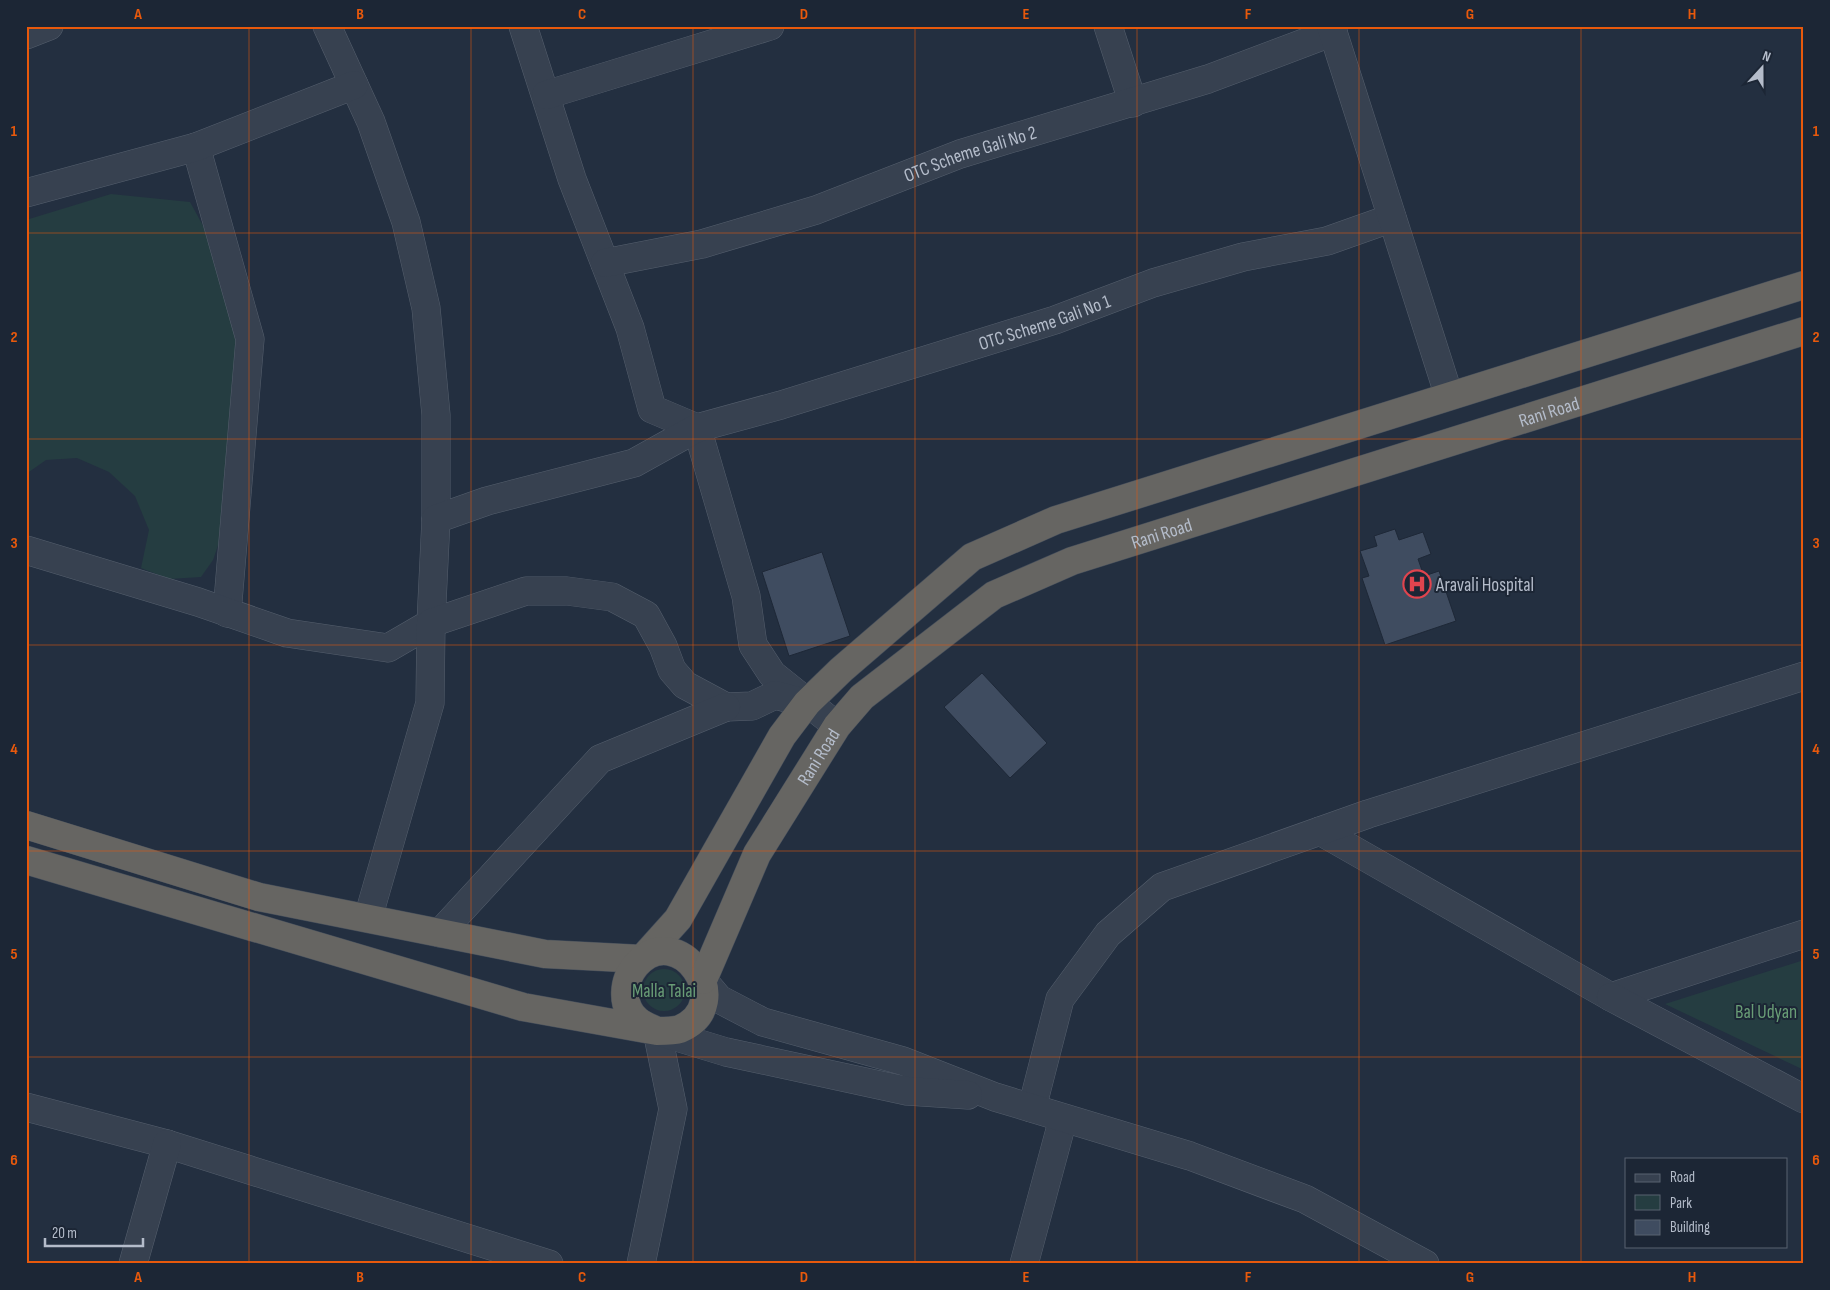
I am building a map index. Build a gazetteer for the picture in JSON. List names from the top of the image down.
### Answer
{
  "streets": {
    "highway": ["Rani Road"],
    "street": ["OTC Scheme Gali No 2", "OTC Scheme Gali No 1"]
  },
  "parks": ["Malla Talai", "Bal Udyan"],
  "places": {
    "hospital": ["Aravali Hospital"]
  },
  "legend": ["Road", "Park", "Building"],
  "scale_bar": "20 m",
  "north": "top",
  "grid": {
    "columns": [
      "A",
      "B",
      "C",
      "D",
      "E",
      "F",
      "G",
      "H"
    ],
    "rows": [
      "1",
      "2",
      "3",
      "4",
      "5",
      "6"
    ]
  }
}
